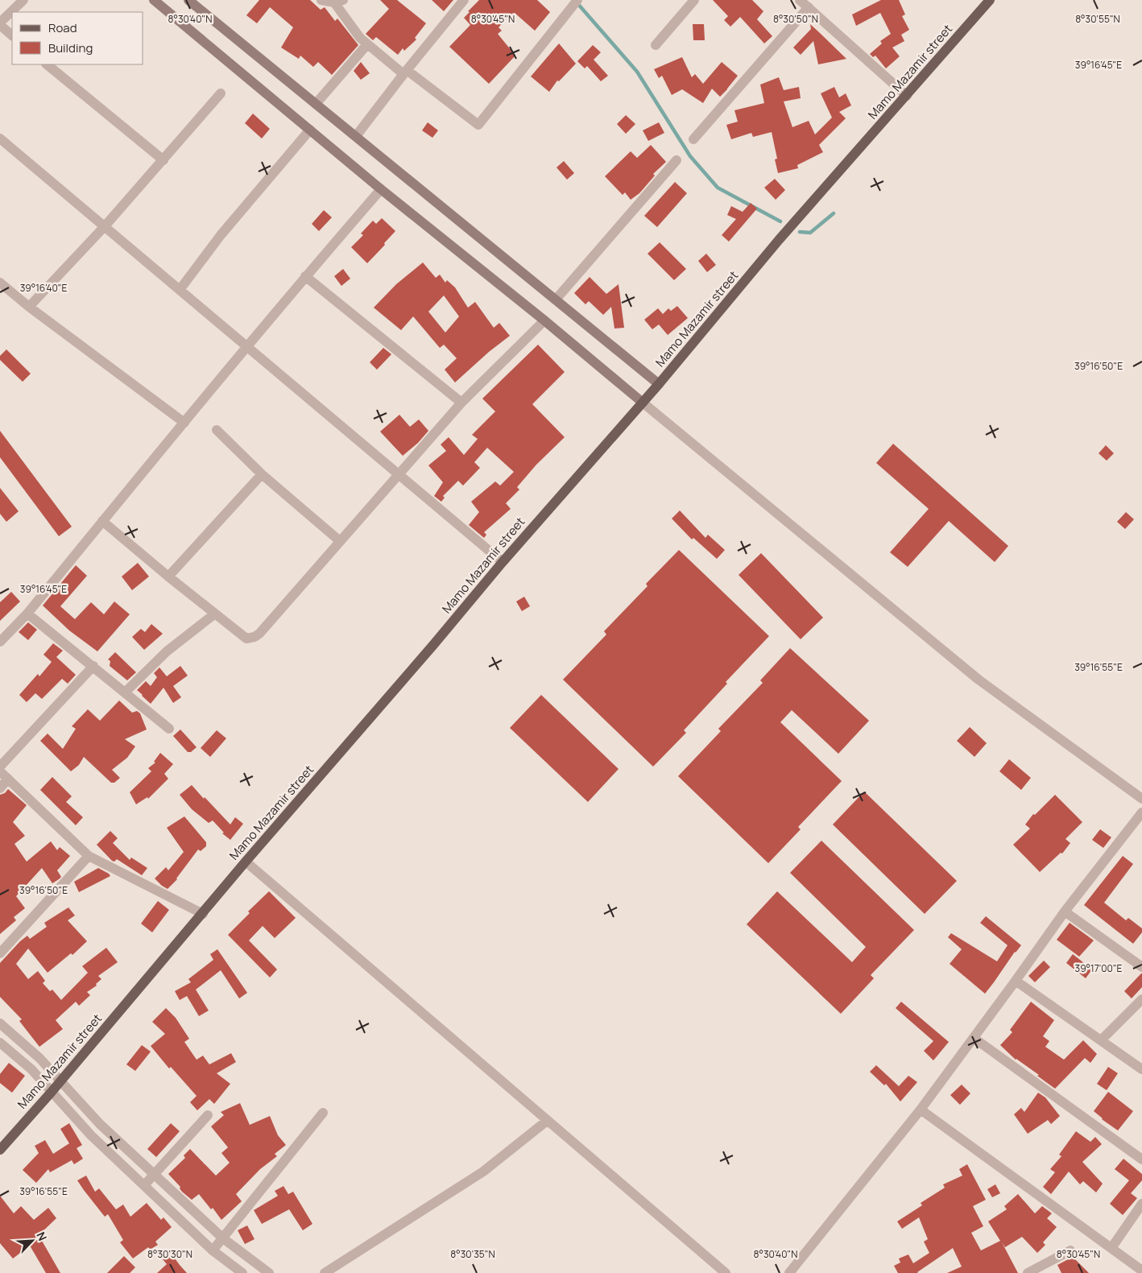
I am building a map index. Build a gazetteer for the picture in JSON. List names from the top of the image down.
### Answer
{
  "streets": {
    "main road": ["Mamo Mazamir street"]
  },
  "legend": ["Road", "Building"],
  "north": "top right",
  "coordinates": [
    "8°30'40\"N",
    "8°30'45\"N",
    "8°30'50\"N",
    "8°30'55\"N",
    "39°16'45\"E",
    "39°16'40\"E",
    "39°16'50\"E",
    "39°16'55\"E",
    "39°17'00\"E",
    "8°30'30\"N",
    "8°30'35\"N"
  ]
}
